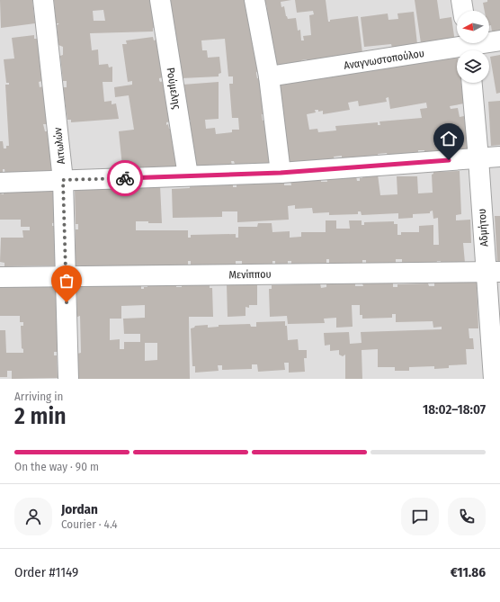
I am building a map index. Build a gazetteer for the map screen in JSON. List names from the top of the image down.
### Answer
{
  "streets": {
    "street": [
      "Αναγνωστοπούλου",
      "Ρούμελης",
      "Αιτωλών",
      "Αδμήτου",
      "Μενίππου"
    ]
  },
  "crossings": [
    ["Αιτωλών", "Μενίππου"],
    ["Αδμήτου", "Μενίππου"]
  ],
  "north": "left",
  "page": {
    "heading": ["2 min", "Arriving in", "18:02–18:07"],
    "panel": [
      "Jordan",
      "Courier · 4.4",
      "Order #1149",
      "€11.86"
    ],
    "bar": "On the way · 90 m"
  }
}
